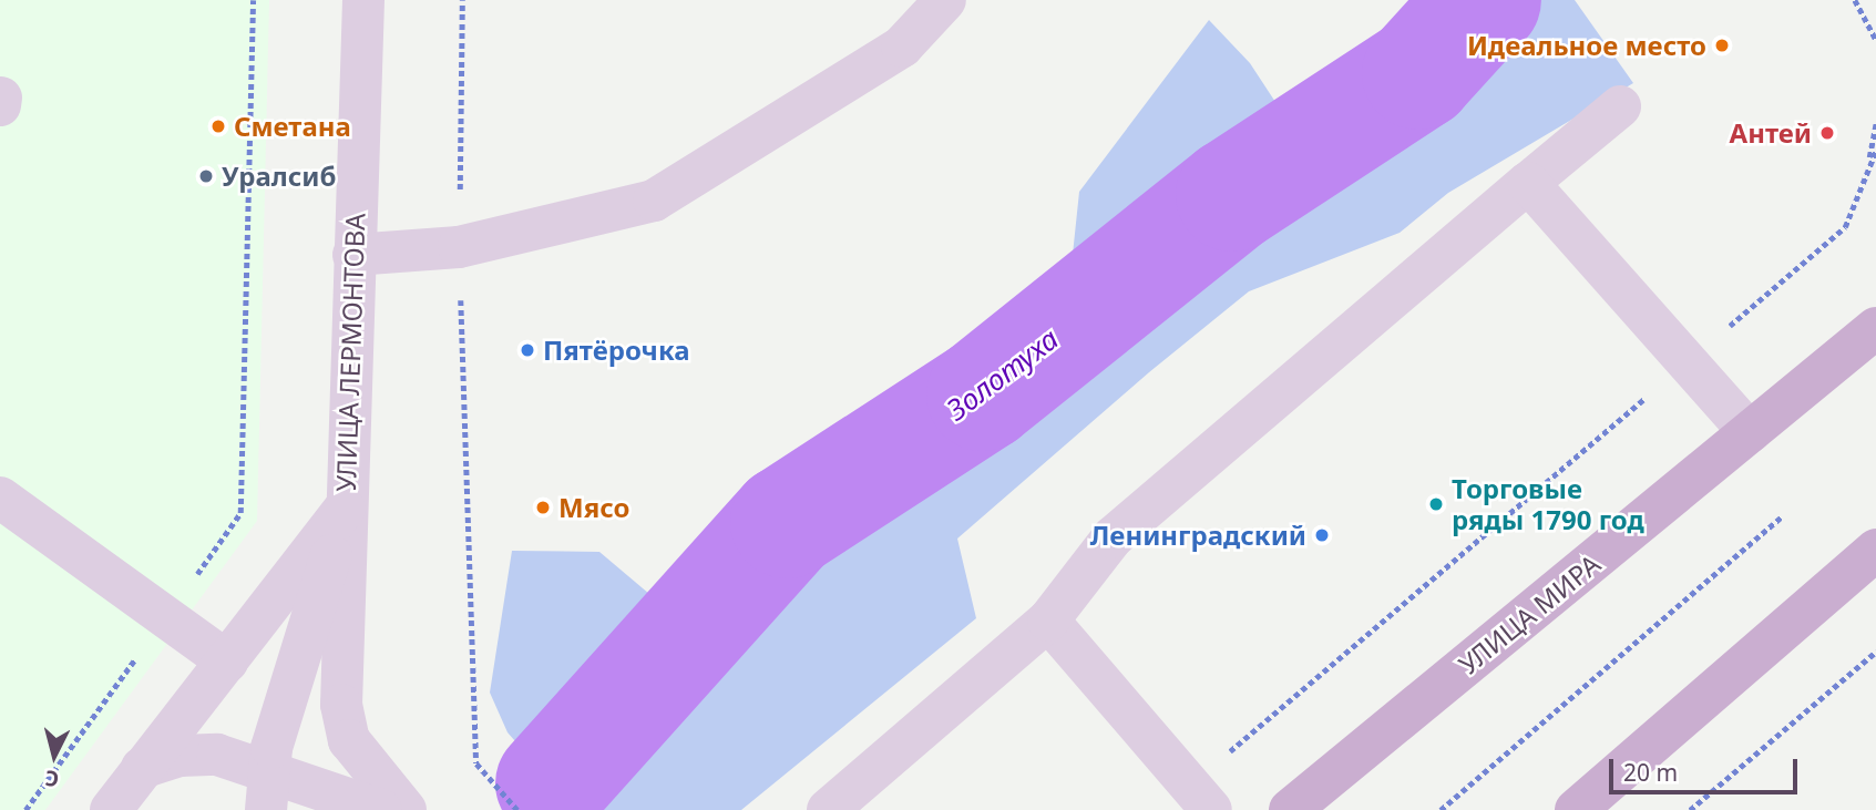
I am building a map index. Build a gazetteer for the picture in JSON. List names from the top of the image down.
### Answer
{
  "streets": {
    "main road": ["УЛИЦА МИРА"],
    "street": ["УЛИЦА ЛЕРМОНТОВА"]
  },
  "water": ["Золотуха"],
  "places": [
    "Идеальное место",
    "Сметана",
    "Антей",
    "Уралсиб",
    "Пятёрочка",
    "Торговые ряды 1790 год",
    "Мясо",
    "Ленинградский"
  ],
  "scale_bar": "20 m",
  "north": "bottom"
}
